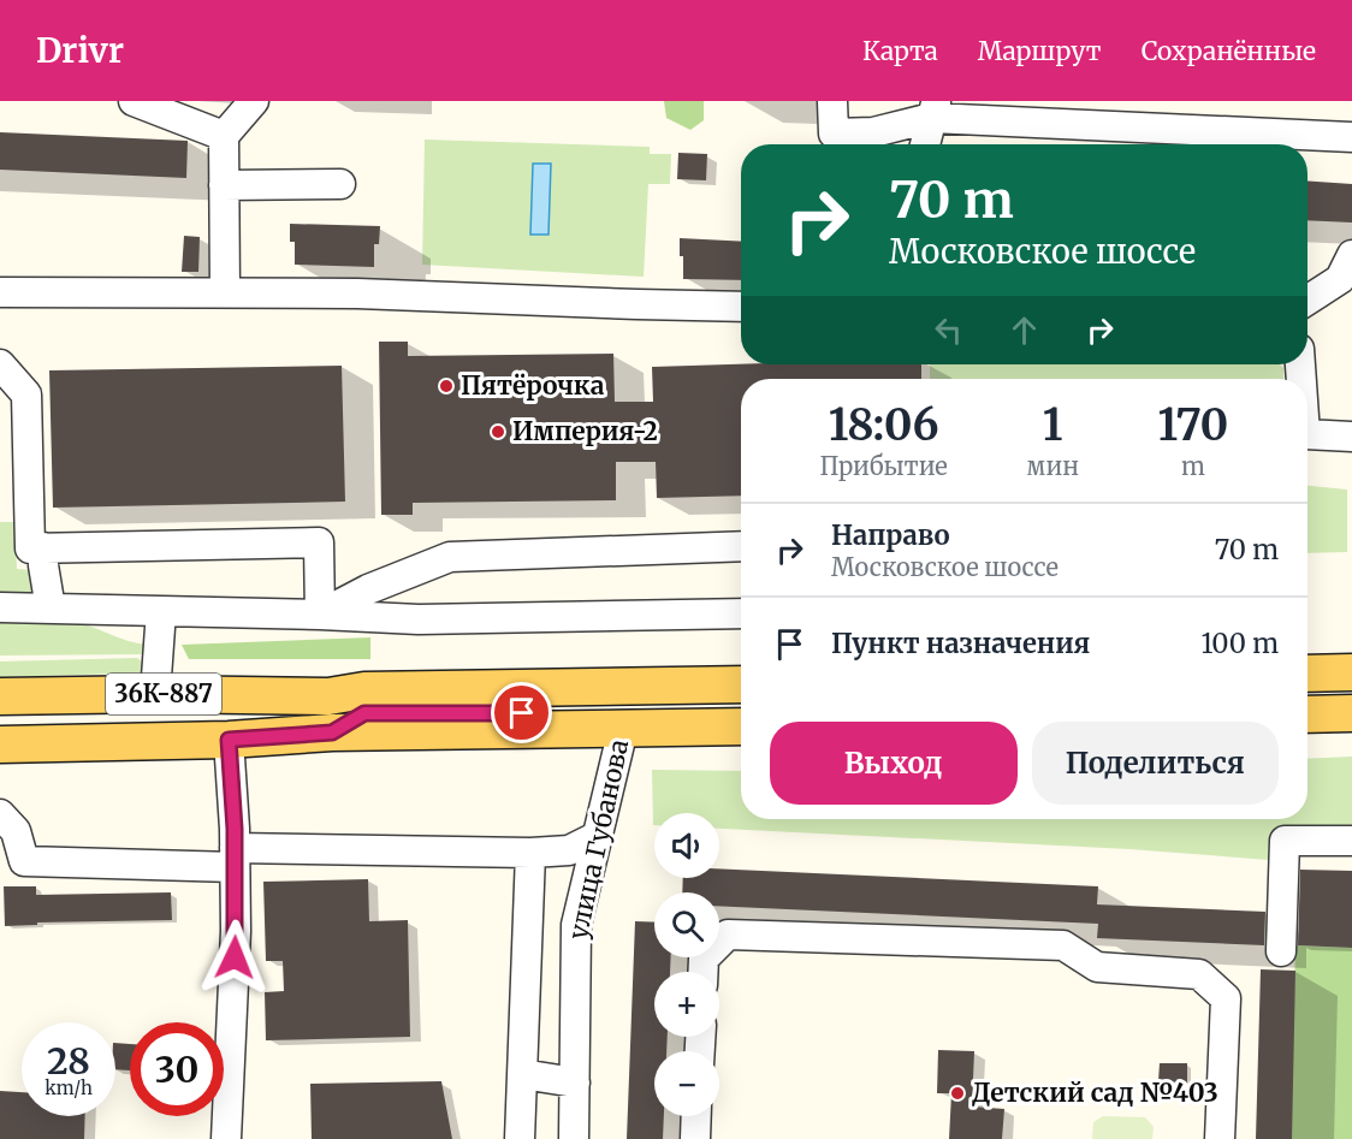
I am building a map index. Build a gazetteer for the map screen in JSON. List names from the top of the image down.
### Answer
{
  "streets": {
    "main road": ["36К-887"],
    "street": ["улица Губанова"]
  },
  "crossings": [
    ["36К-887", "улица Губанова"]
  ],
  "places": ["Пятёрочка", "Империя-2", "Детский сад №403"],
  "page": {
    "header": "Drivr",
    "nav": ["Карта", "Маршрут", "Сохранённые"],
    "turn": ["70 m", "Московское шоссе"],
    "eta": [
      "18:06",
      "Прибытие",
      "1",
      "мин",
      "170",
      "m"
    ],
    "list": [
      {
        "name": "Направо",
        "note": "Московское шоссе",
        "value": "70 m"
      },
      {
        "name": "Пункт назначения",
        "value": "100 m"
      }
    ],
    "buttons": ["Выход", "Поделиться"],
    "map_buttons": ["+", "−"],
    "speed": "28 km/h",
    "limit": "30"
  }
}
